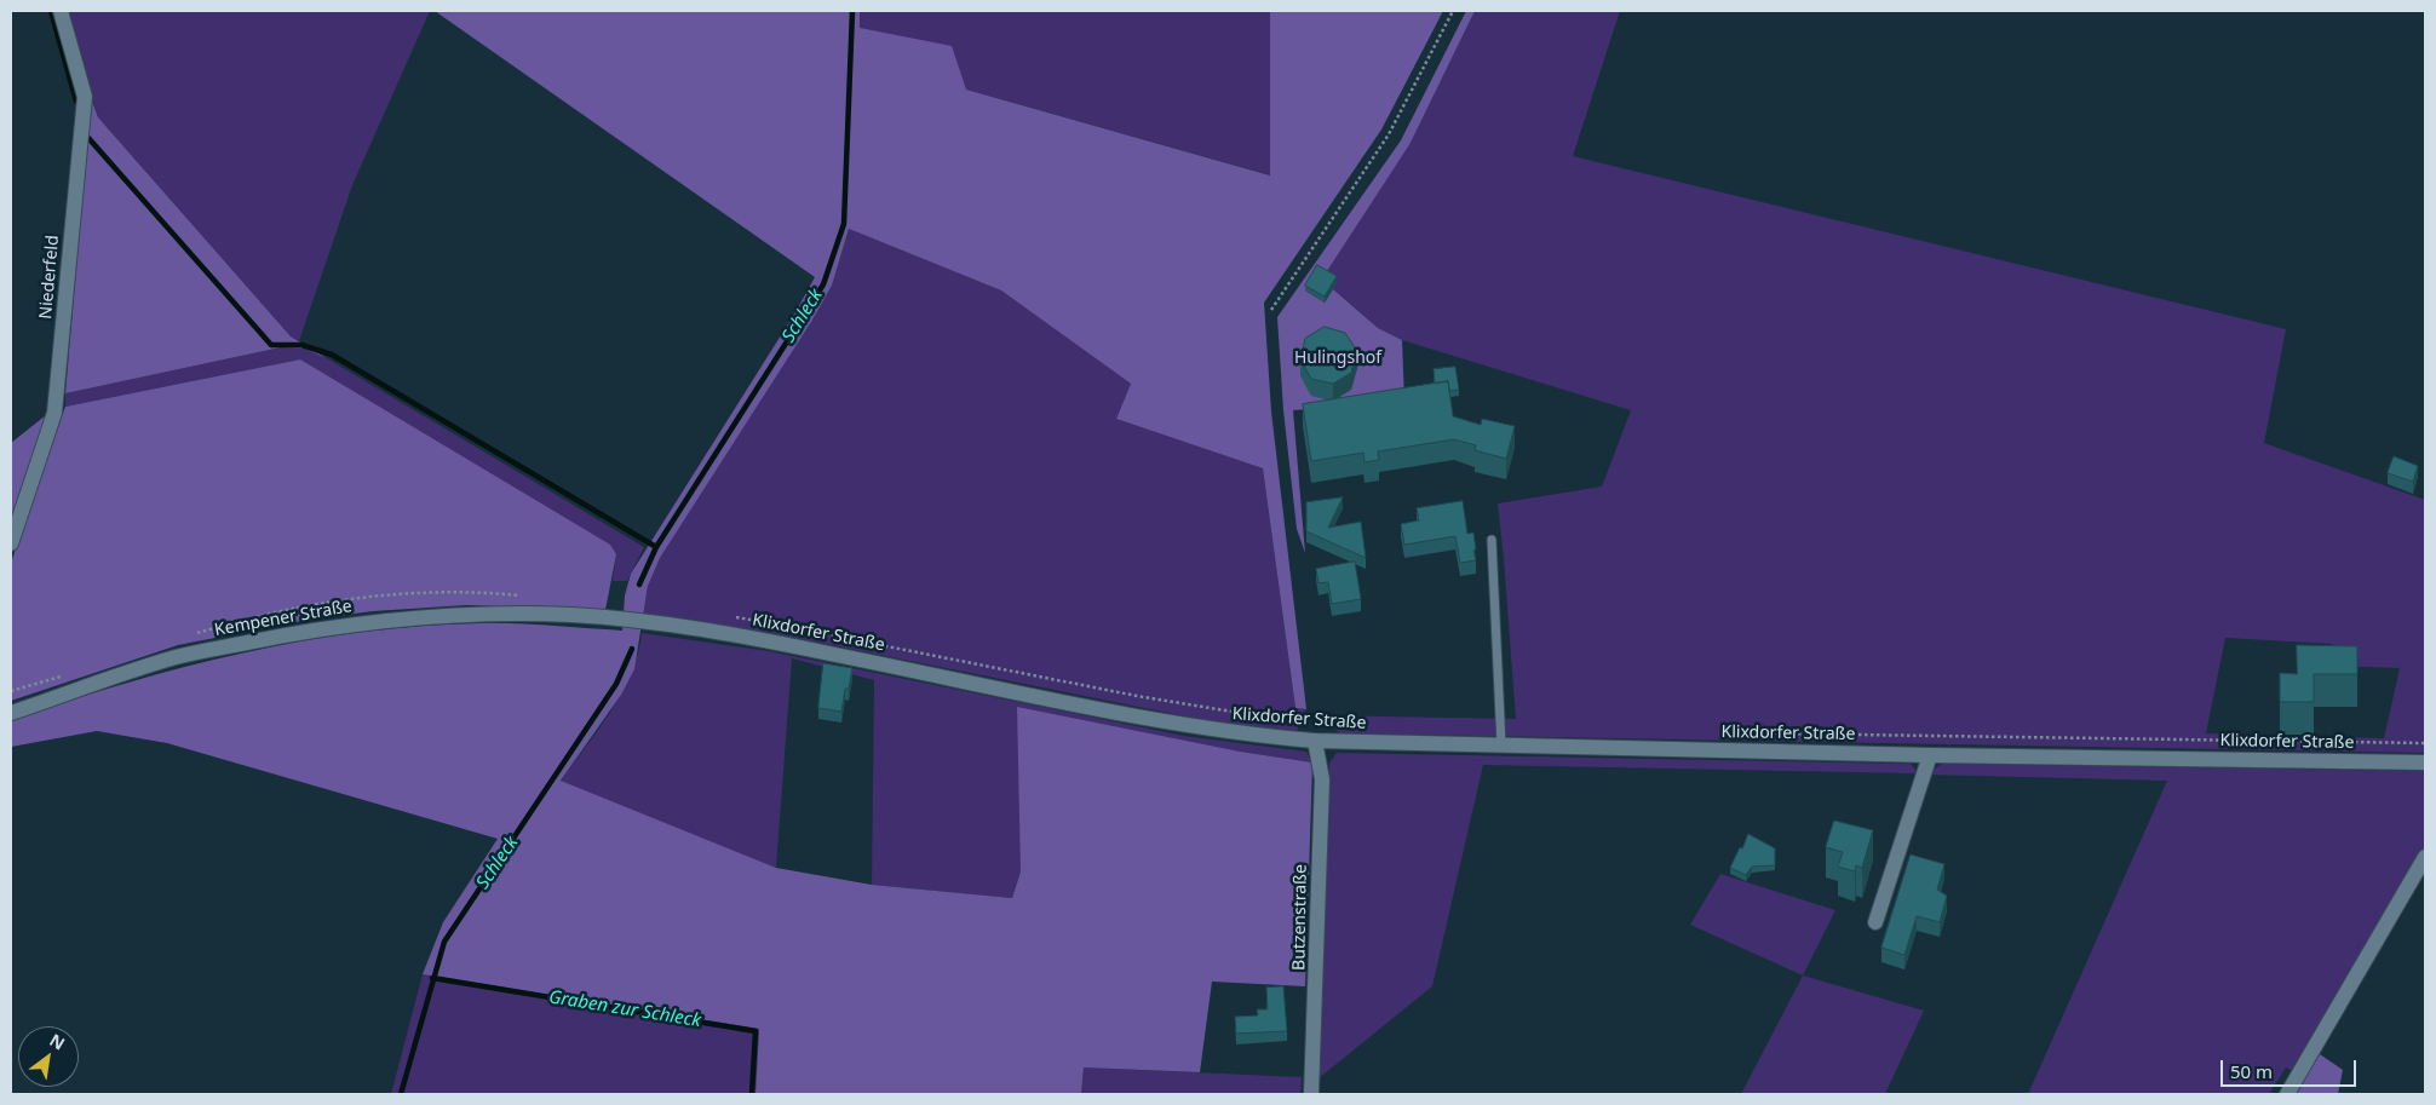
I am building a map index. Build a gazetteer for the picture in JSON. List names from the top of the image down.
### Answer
{
  "streets": {
    "street": [
      "Niederfeld",
      "Kempener Straße",
      "Klixdorfer Straße",
      "Butzenstraße"
    ]
  },
  "crossings": [
    ["Kempener Straße", "Klixdorfer Straße"],
    ["Klixdorfer Straße", "Butzenstraße"]
  ],
  "water": ["Schleck", "Graben zur Schleck"],
  "parks": ["Hulingshof"],
  "scale_bar": "50 m",
  "north": "top right"
}
